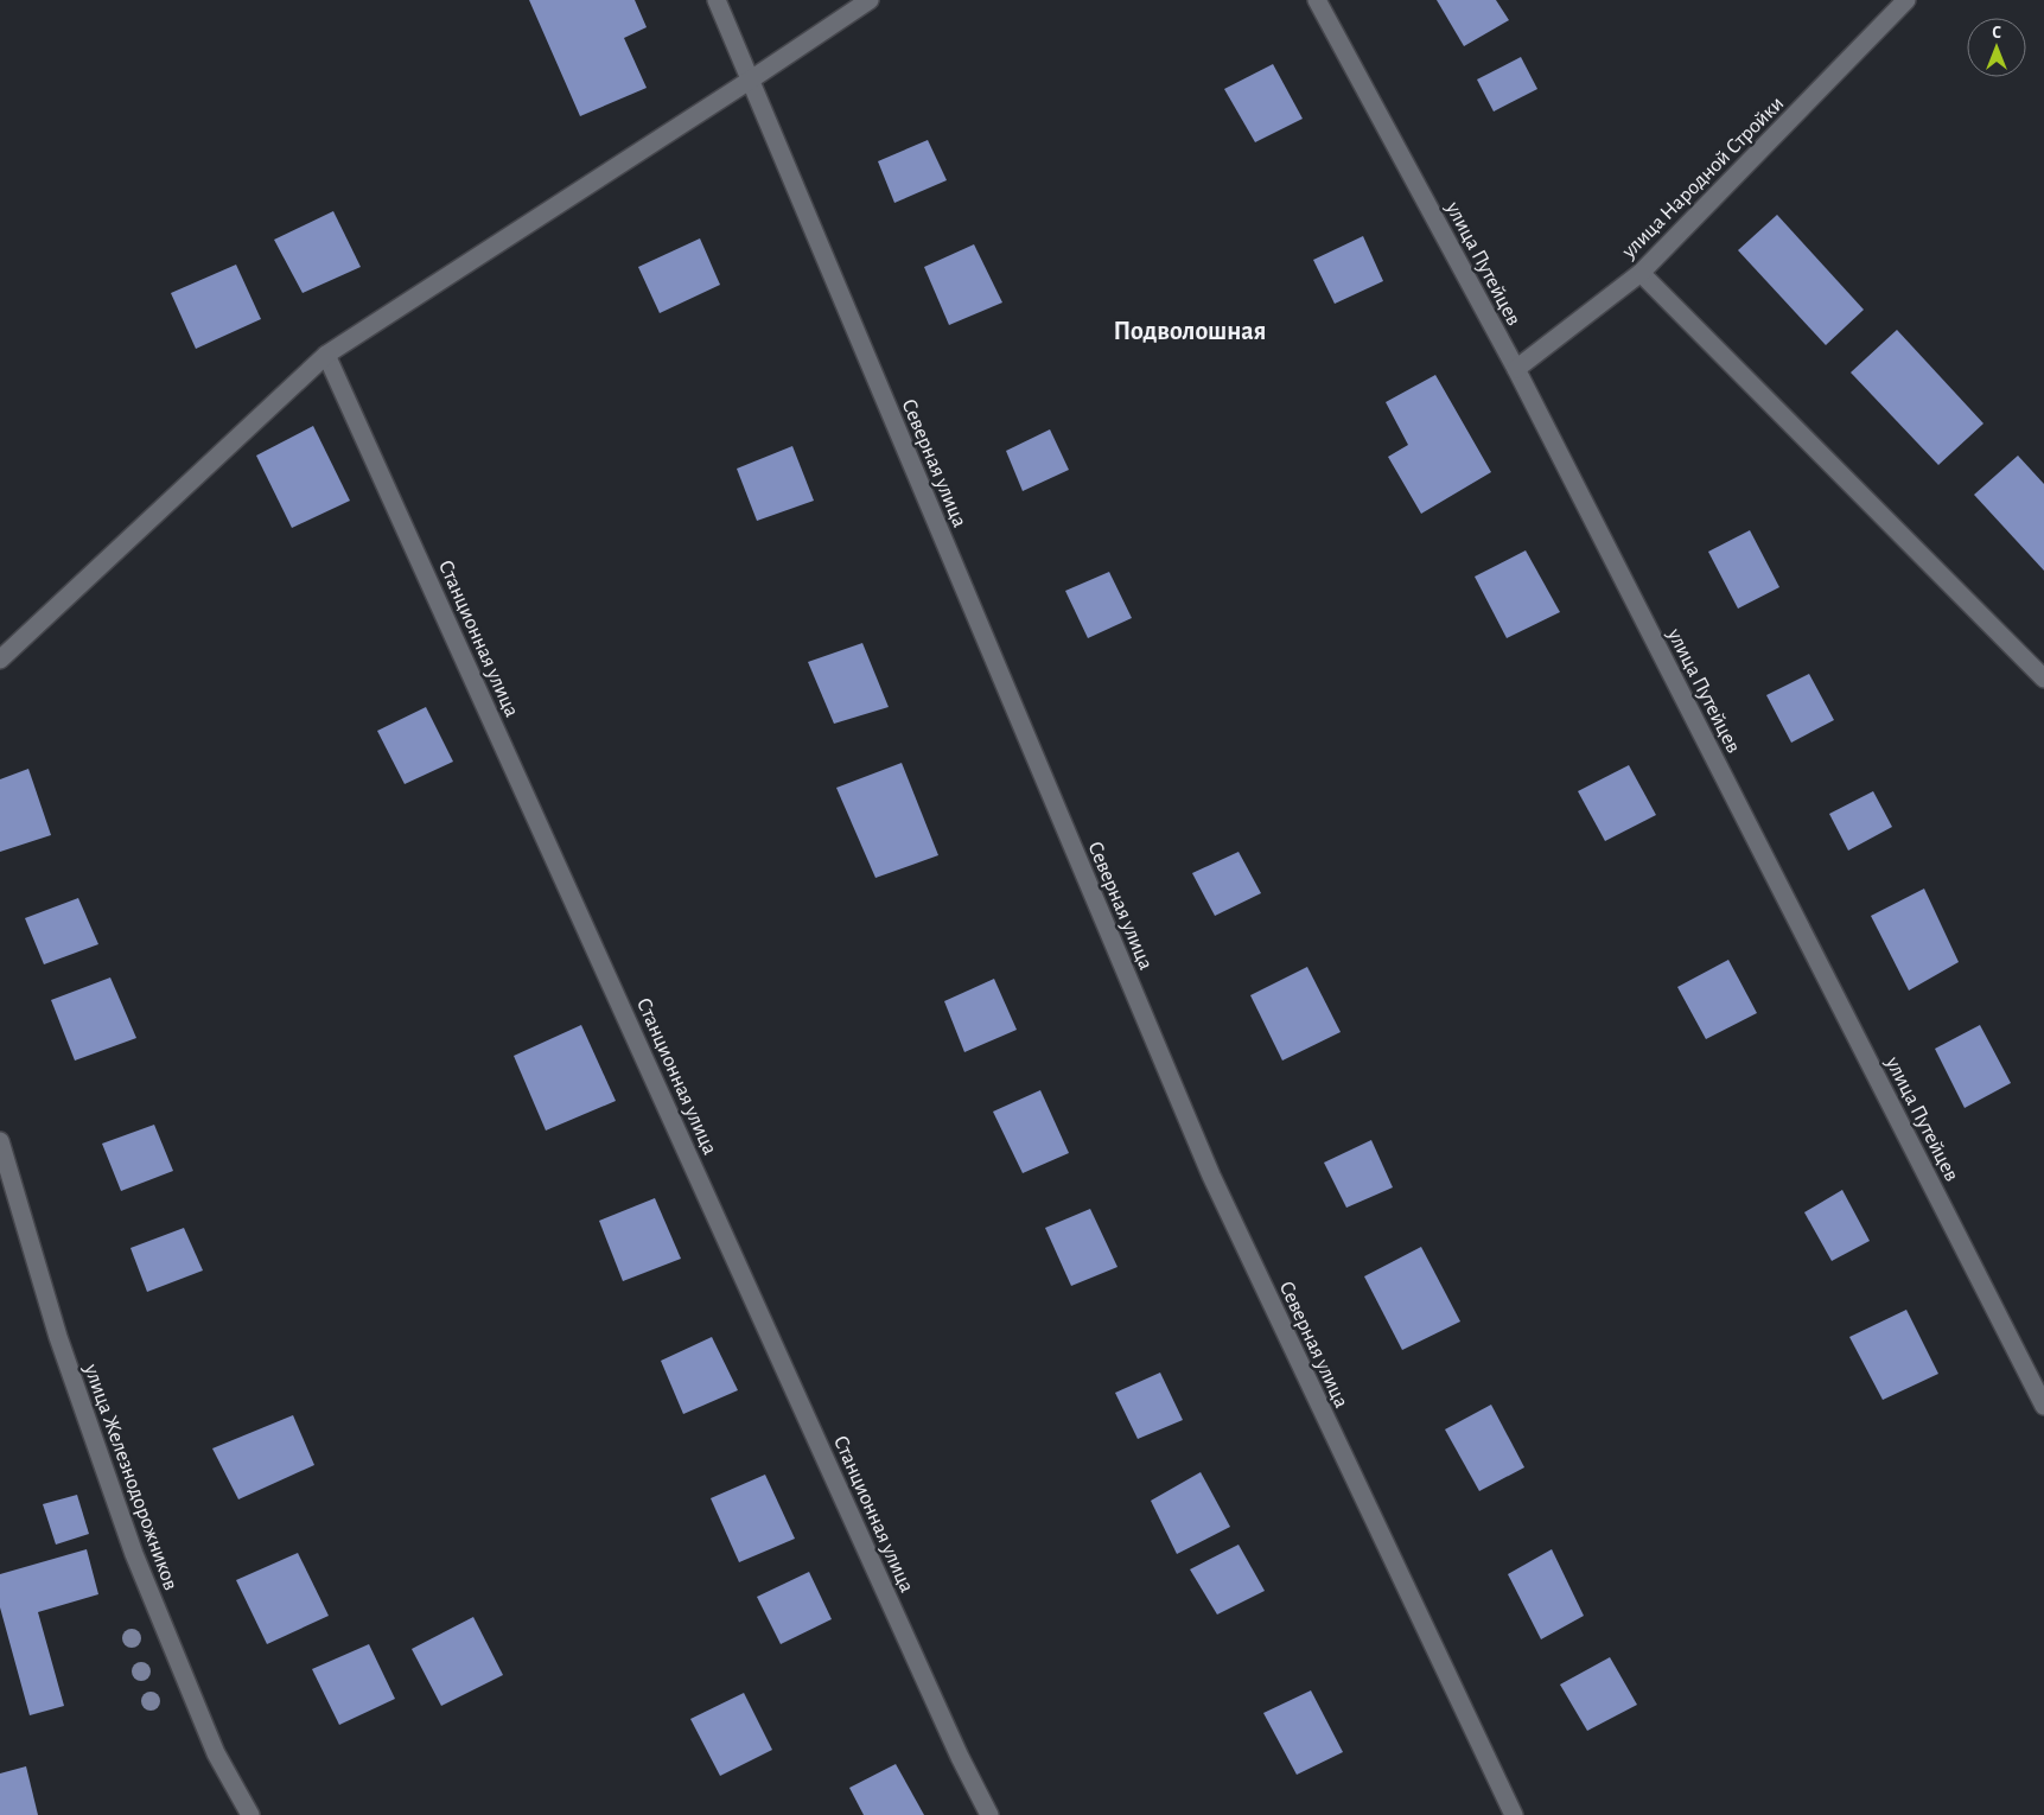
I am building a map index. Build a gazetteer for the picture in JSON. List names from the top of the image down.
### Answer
{
  "streets": {
    "street": [
      "улица Народной Стройки",
      "улица Путейцев",
      "Северная улица",
      "Станционная улица",
      "улица Железнодорожников"
    ]
  },
  "crossings": [
    ["улица Народной Стройки", "улица Путейцев"]
  ],
  "districts": ["Подволошная"],
  "north": "top"
}
